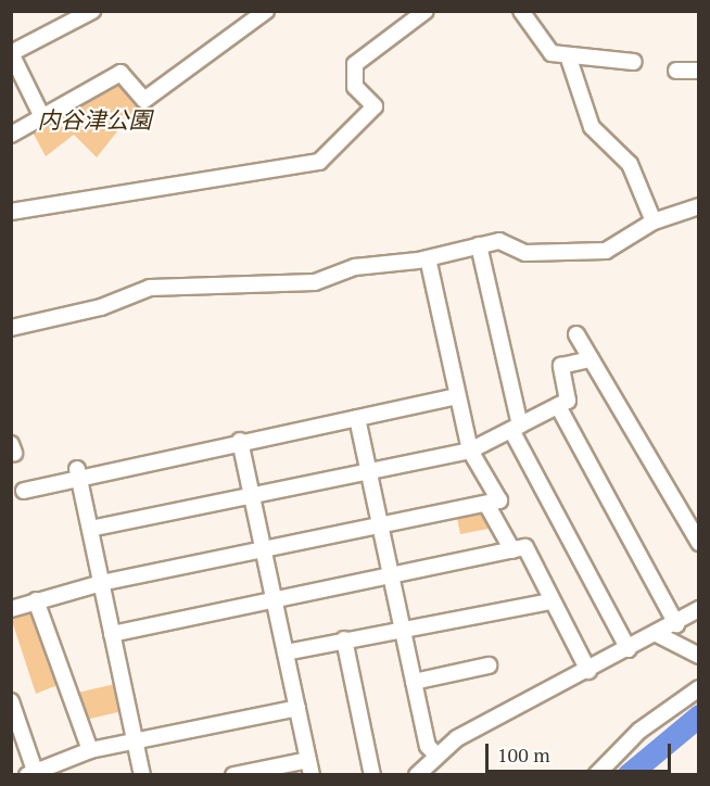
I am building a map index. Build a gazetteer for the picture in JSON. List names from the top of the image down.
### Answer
{
  "parks": ["内谷津公園"],
  "scale_bar": "100 m"
}
